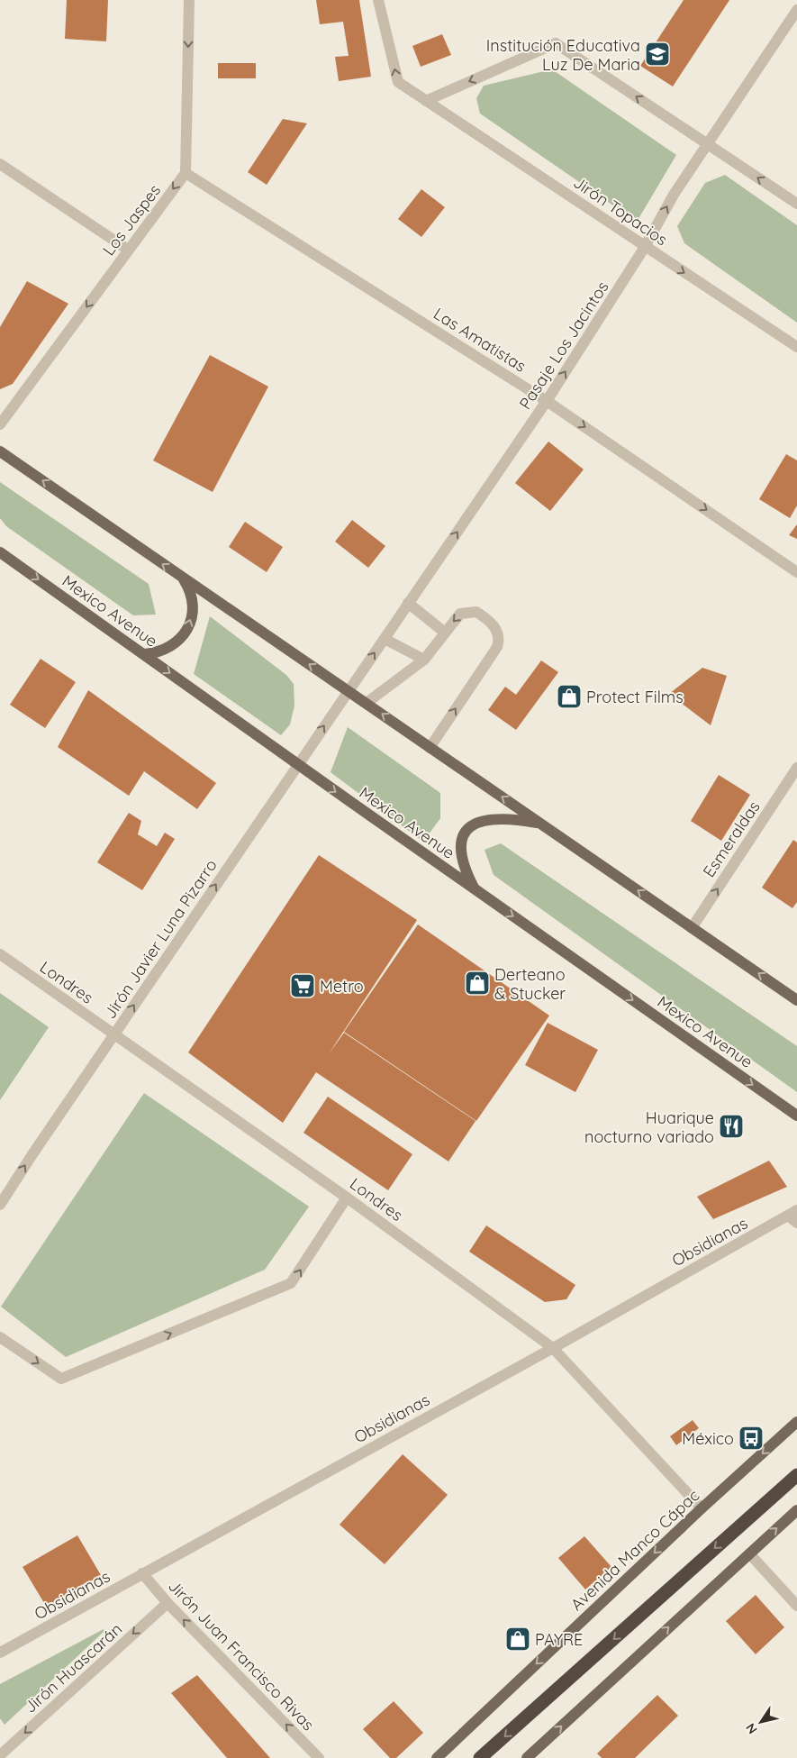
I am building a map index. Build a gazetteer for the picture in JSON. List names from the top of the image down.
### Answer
{
  "streets": {
    "main road": ["Mexico Avenue", "Avenida Manco Cápac"],
    "street": [
      "Jirón Topacios",
      "Los Jaspes",
      "Las Amatistas",
      "Pasaje Los Jacintos",
      "Esmeraldas",
      "Jirón Javier Luna Pizarro",
      "Londres",
      "Obsidianas",
      "Jirón Juan Francisco Rivas",
      "Jirón Huascarán"
    ]
  },
  "crossings": [
    ["Jirón Topacios", "Pasaje Los Jacintos"],
    ["Los Jaspes", "Las Amatistas"],
    ["Las Amatistas", "Pasaje Los Jacintos"],
    ["Pasaje Los Jacintos", "Jirón Javier Luna Pizarro"],
    ["Mexico Avenue", "Jirón Javier Luna Pizarro"],
    ["Jirón Javier Luna Pizarro", "Londres"],
    ["Londres", "Obsidianas"],
    ["Londres", "Avenida Manco Cápac"],
    ["Obsidianas", "Jirón Juan Francisco Rivas"],
    ["Jirón Juan Francisco Rivas", "Jirón Huascarán"]
  ],
  "one_way": [
    "Los Jaspes",
    "Las Amatistas",
    "Pasaje Los Jacintos",
    "Esmeraldas",
    "Jirón Javier Luna Pizarro",
    "Jirón Juan Francisco Rivas",
    "Jirón Huascarán"
  ],
  "places": {
    "school or university": ["Institución Educativa Luz De Maria"],
    "shop": ["Protect Films", "Derteano & Stucker", "PAYRE"],
    "supermarket": ["Metro"],
    "restaurant": ["Huarique nocturno variado"],
    "bus stop": ["México"]
  },
  "north": "bottom left"
}
